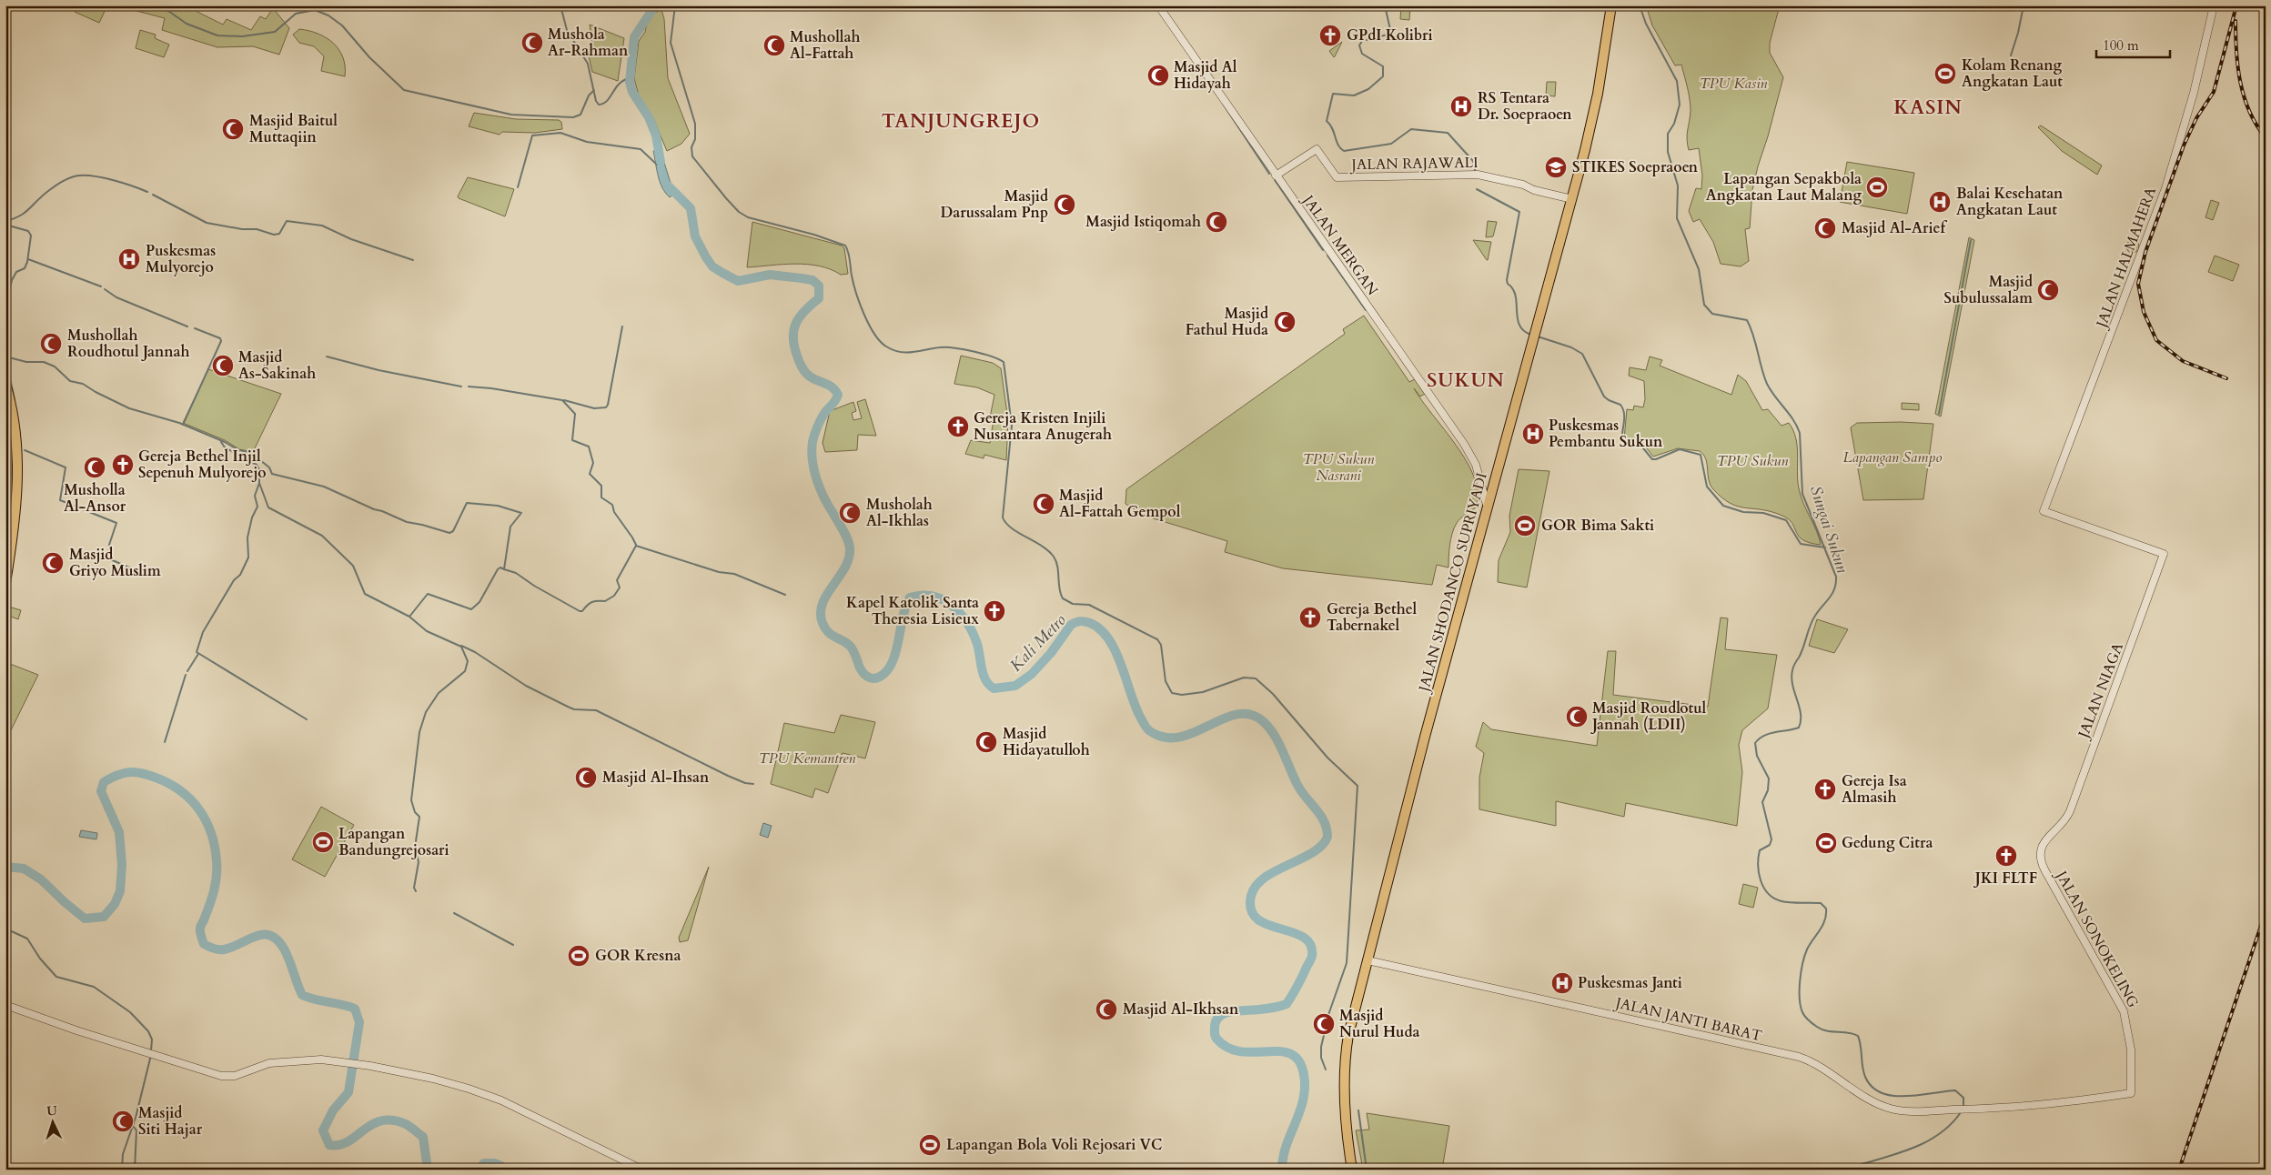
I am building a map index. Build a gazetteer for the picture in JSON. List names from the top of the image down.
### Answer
{
  "streets": {
    "main road": ["JALAN SHODANCO SUPRIYADI"],
    "street": [
      "JALAN RAJAWALI",
      "JALAN MERGAN",
      "JALAN HALMAHERA",
      "JALAN NIAGA",
      "JALAN SONOKELING",
      "JALAN JANTI BARAT"
    ]
  },
  "crossings": [
    ["JALAN RAJAWALI", "JALAN MERGAN"],
    ["JALAN RAJAWALI", "JALAN SHODANCO SUPRIYADI"],
    ["JALAN MERGAN", "JALAN SHODANCO SUPRIYADI"],
    ["JALAN HALMAHERA", "JALAN NIAGA"],
    ["JALAN SHODANCO SUPRIYADI", "JALAN JANTI BARAT"],
    ["JALAN NIAGA", "JALAN SONOKELING"],
    ["JALAN SONOKELING", "JALAN JANTI BARAT"]
  ],
  "districts": ["KASIN", "TANJUNGREJO", "SUKUN"],
  "water": ["Sungai Sukun", "Kali Metro"],
  "parks": [
    "TPU Kasin",
    "Lapangan Sampo",
    "TPU Sukun Nasrani",
    "TPU Sukun",
    "TPU Kemantren"
  ],
  "places": {
    "church": [
      "GPdI Kolibri",
      "Gereja Kristen Injili Nusantara Anugerah",
      "Gereja Bethel Injil Sepenuh Mulyorejo",
      "Kapel Katolik Santa Theresia Lisieux",
      "Gereja Bethel Tabernakel",
      "Gereja Isa Almasih",
      "JKI FLTF"
    ],
    "mosque": [
      "Mushola Ar-Rahman",
      "Mushollah Al-Fattah",
      "Masjid Al Hidayah",
      "Masjid Baitul Muttaqiin",
      "Masjid Darussalam Pnp",
      "Masjid Istiqomah",
      "Masjid Al-Arief",
      "Masjid Subulussalam",
      "Masjid Fathul Huda",
      "Mushollah Roudhotul Jannah",
      "Masjid As-Sakinah",
      "Musholla Al-Ansor",
      "Masjid Al-Fattah Gempol",
      "Musholah Al-Ikhlas",
      "Masjid Griyo Muslim",
      "Masjid Roudlotul Jannah (LDII)",
      "Masjid Hidayatulloh",
      "Masjid Al-Ihsan",
      "Masjid Al-Ikhsan",
      "Masjid Nurul Huda",
      "Masjid Siti Hajar"
    ],
    "sports": [
      "Kolam Renang Angkatan Laut",
      "Lapangan Sepakbola Angkatan Laut Malang",
      "GOR Bima Sakti",
      "Lapangan Bandungrejosari",
      "Gedung Citra",
      "GOR Kresna",
      "Lapangan Bola Voli Rejosari VC"
    ],
    "hospital": [
      "RS Tentara Dr. Soepraoen",
      "Balai Kesehatan Angkatan Laut",
      "Puskesmas Mulyorejo",
      "Puskesmas Pembantu Sukun",
      "Puskesmas Janti"
    ],
    "school or university": ["STIKES Soepraoen"]
  },
  "scale_bar": "100 m",
  "north": "top"
}
